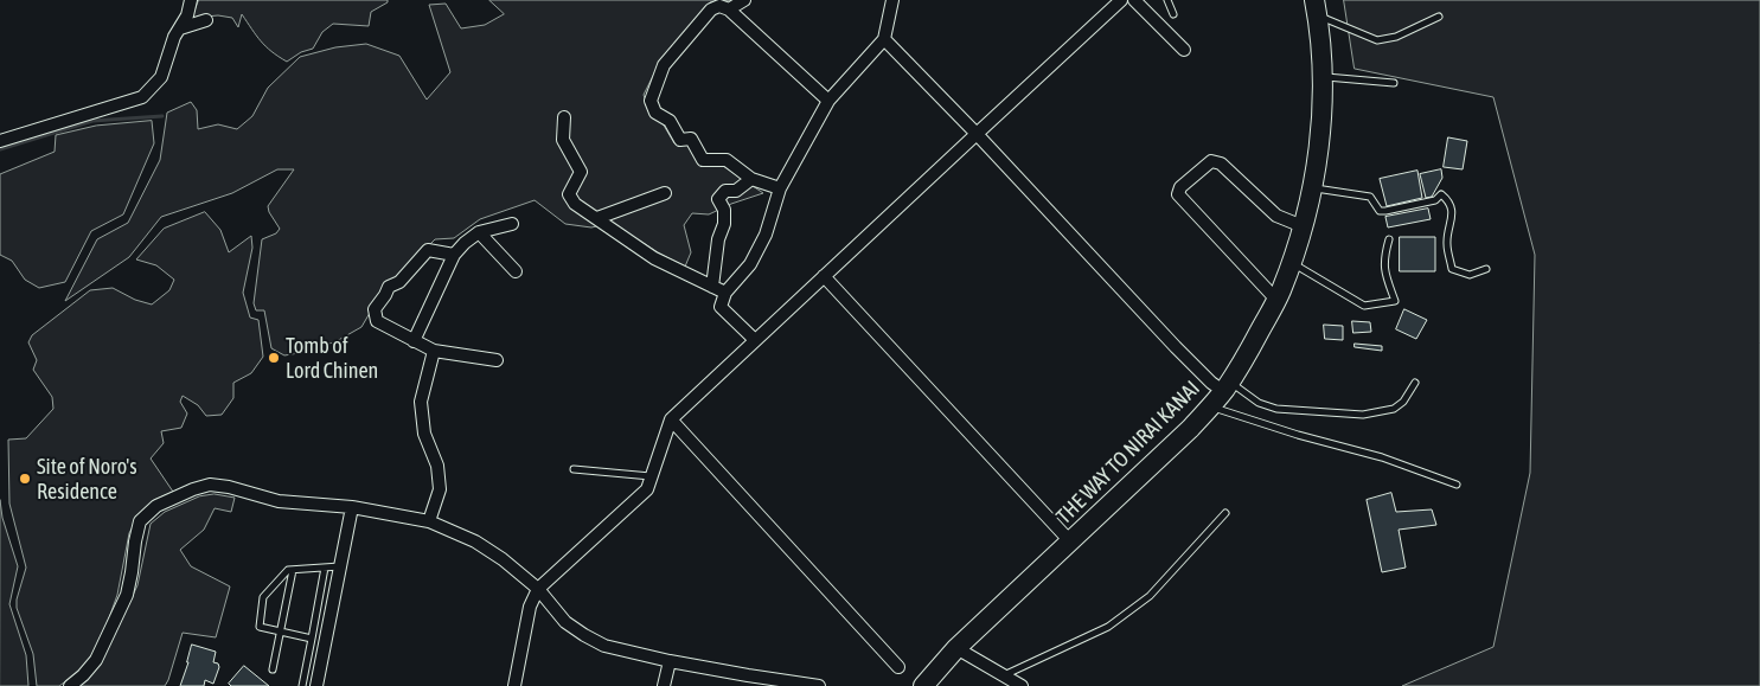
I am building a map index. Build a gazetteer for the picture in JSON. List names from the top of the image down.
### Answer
{
  "streets": {
    "main road": ["THE WAY TO NIRAI KANAI"]
  },
  "places": ["Tomb of Lord Chinen", "Site of Noro's Residence"]
}
